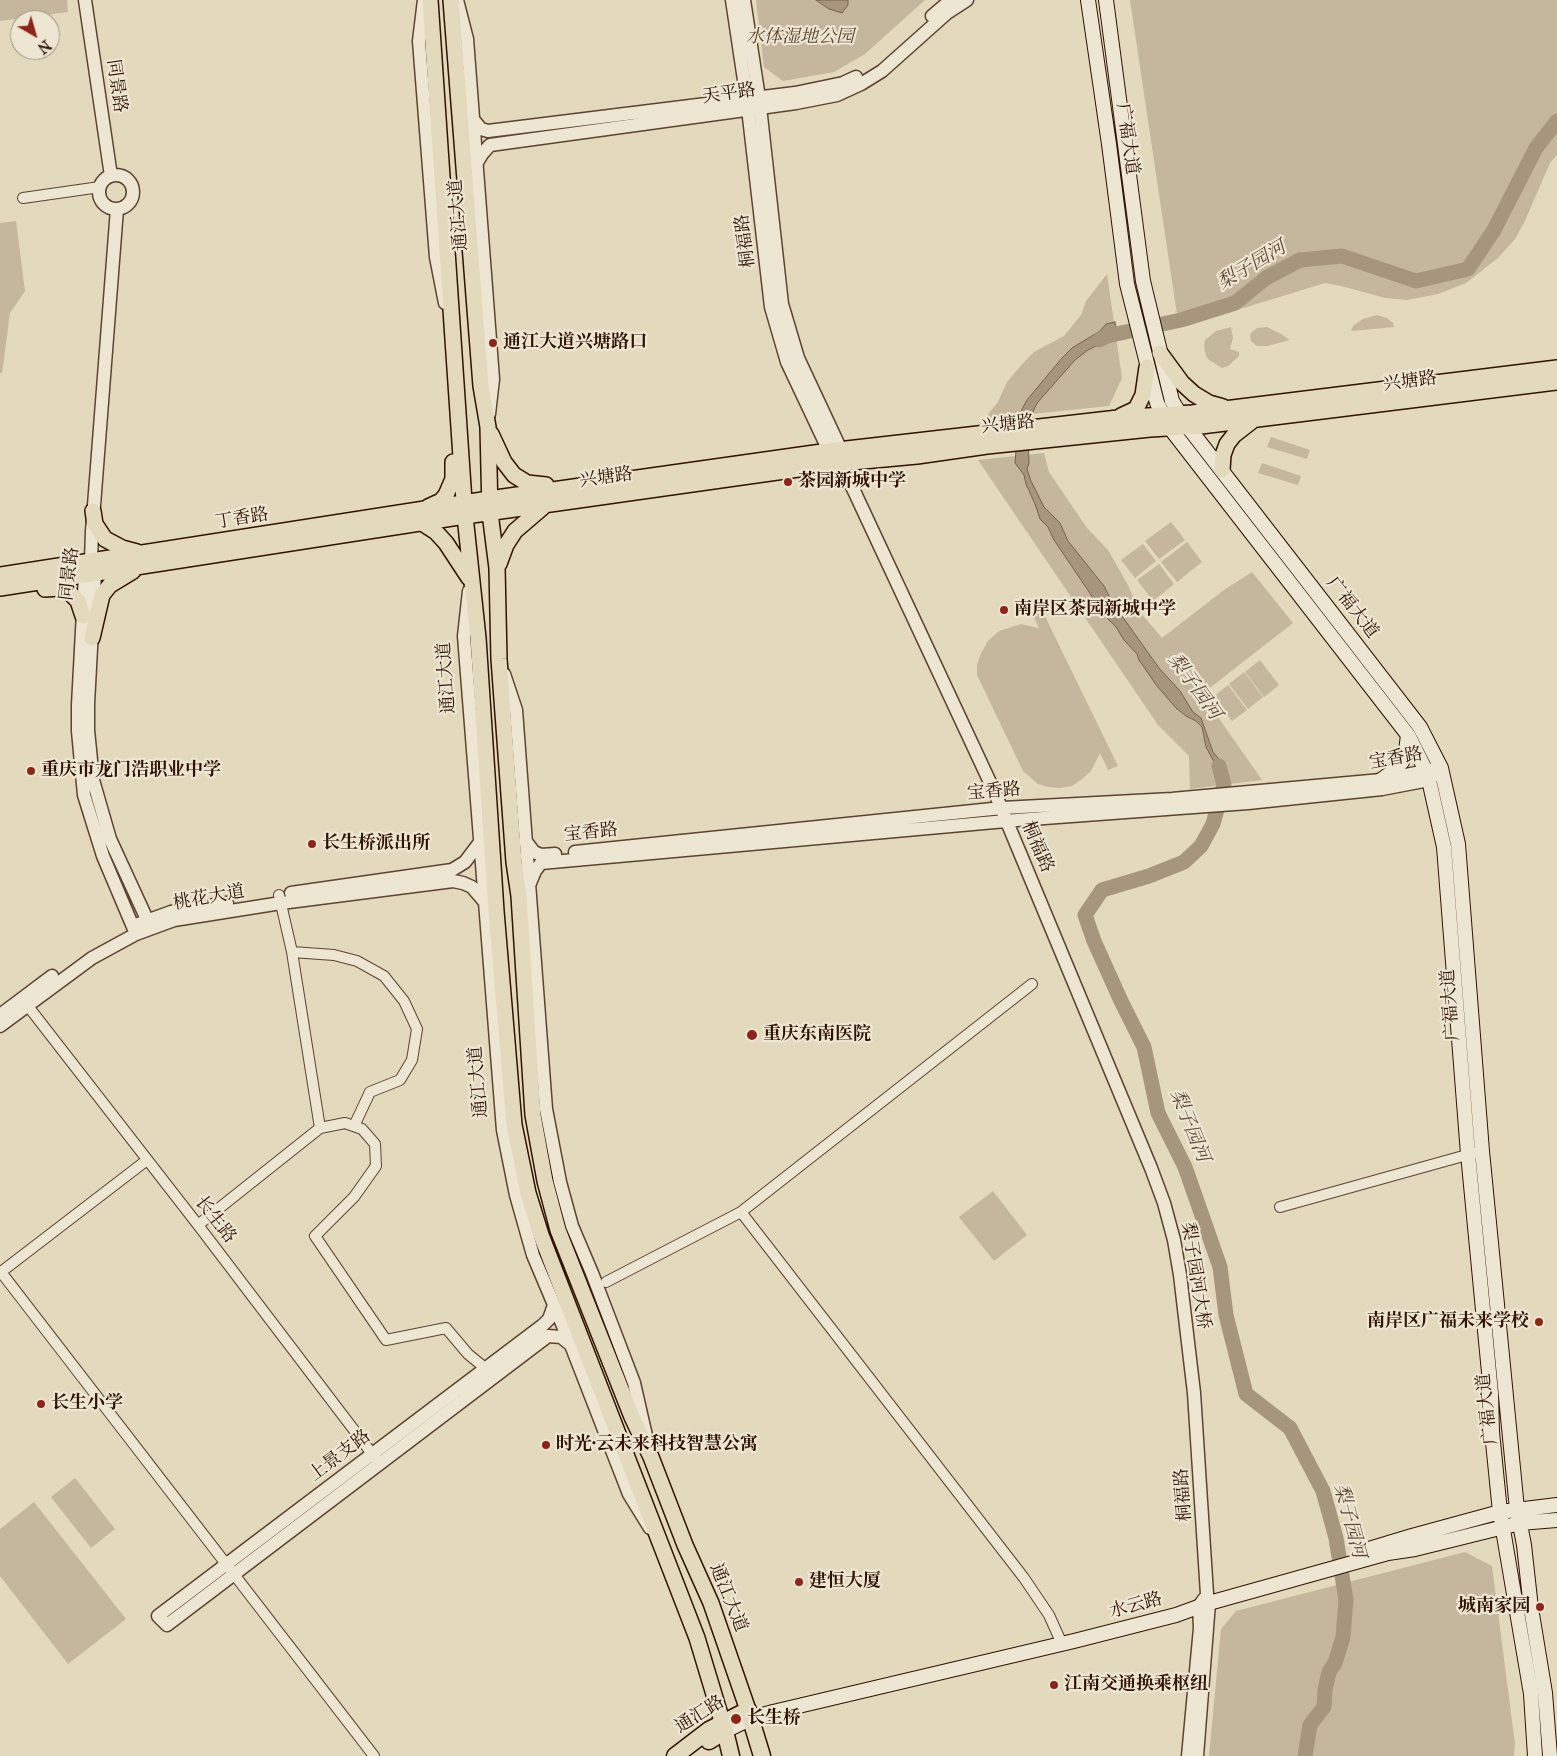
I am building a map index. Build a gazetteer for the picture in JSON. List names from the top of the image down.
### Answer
{
  "streets": {
    "highway": ["通江大道", "通汇路"],
    "main road": [
      "广福大道",
      "兴塘路",
      "丁香路",
      "水云路"
    ],
    "street": [
      "同景路",
      "天平路",
      "桐福路",
      "宝香路",
      "桃花大道",
      "长生路",
      "梨子园河大桥",
      "上景支路"
    ]
  },
  "crossings": [
    ["同景路", "丁香路"],
    ["同景路", "桃花大道"],
    ["天平路", "通江大道"],
    ["天平路", "桐福路"],
    ["广福大道", "兴塘路"],
    ["广福大道", "宝香路"],
    ["广福大道", "水云路"],
    ["通江大道", "兴塘路"],
    ["通江大道", "丁香路"],
    ["通江大道", "水云路"],
    ["通江大道", "通汇路"],
    ["桐福路", "兴塘路"],
    ["桐福路", "宝香路"],
    ["桐福路", "梨子园河大桥"],
    ["桐福路", "水云路"],
    ["兴塘路", "丁香路"],
    ["桃花大道", "长生路"],
    ["长生路", "上景支路"],
    ["水云路", "通汇路"]
  ],
  "water": ["梨子园河"],
  "parks": ["水体湿地公园"],
  "places": [
    "通江大道兴塘路口",
    "茶园新城中学",
    "南岸区茶园新城中学",
    "重庆市龙门浩职业中学",
    "长生桥派出所",
    "重庆东南医院",
    "南岸区广福未来学校",
    "长生小学",
    "时光·云未来科技智慧公寓",
    "建恒大厦",
    "城南家园",
    "江南交通换乘枢纽",
    "长生桥"
  ],
  "north": "bottom right"
}
